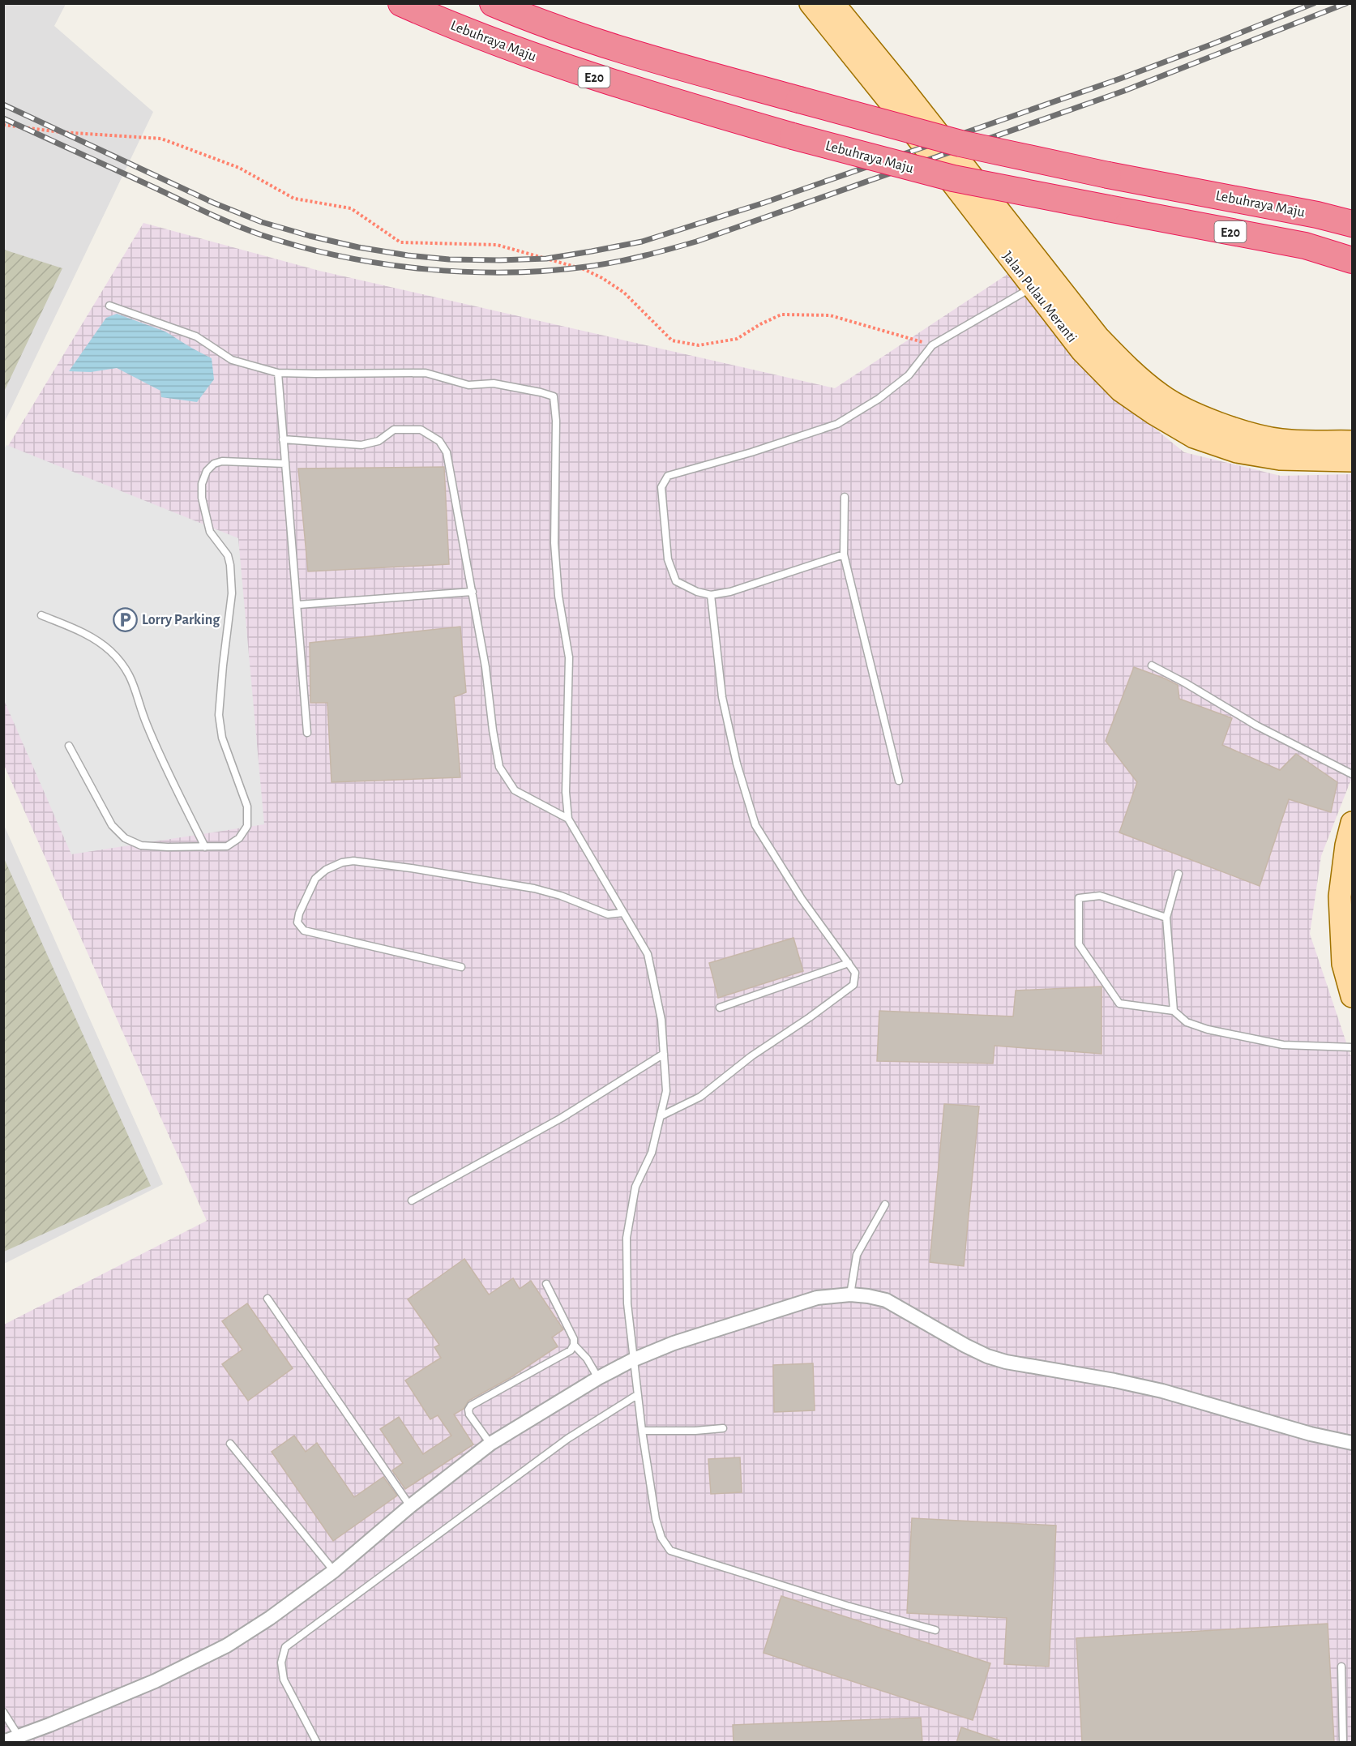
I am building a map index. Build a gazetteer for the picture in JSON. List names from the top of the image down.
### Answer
{
  "streets": {
    "highway": ["Lebuhraya Maju", "E20"],
    "main road": ["Jalan Pulau Meranti"]
  },
  "places": {
    "parking": ["Lorry Parking"]
  }
}
